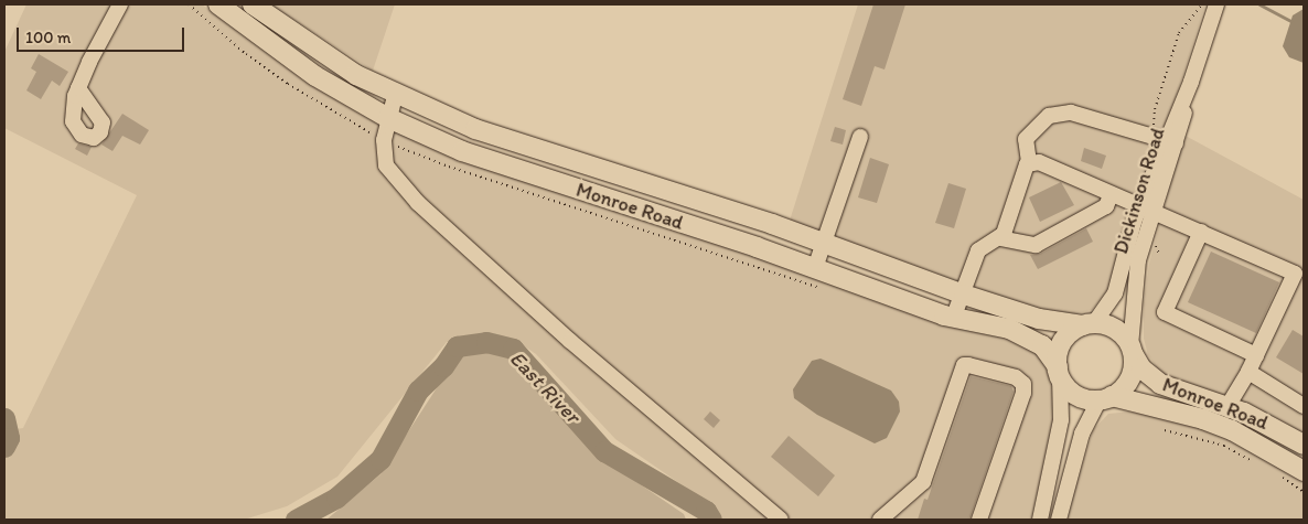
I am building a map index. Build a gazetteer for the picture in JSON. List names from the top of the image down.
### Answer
{
  "streets": {
    "main road": ["Monroe Road"],
    "street": ["Dickinson Road"]
  },
  "crossings": [
    ["Dickinson Road", "Monroe Road"]
  ],
  "water": ["East River"],
  "scale_bar": "100 m"
}
